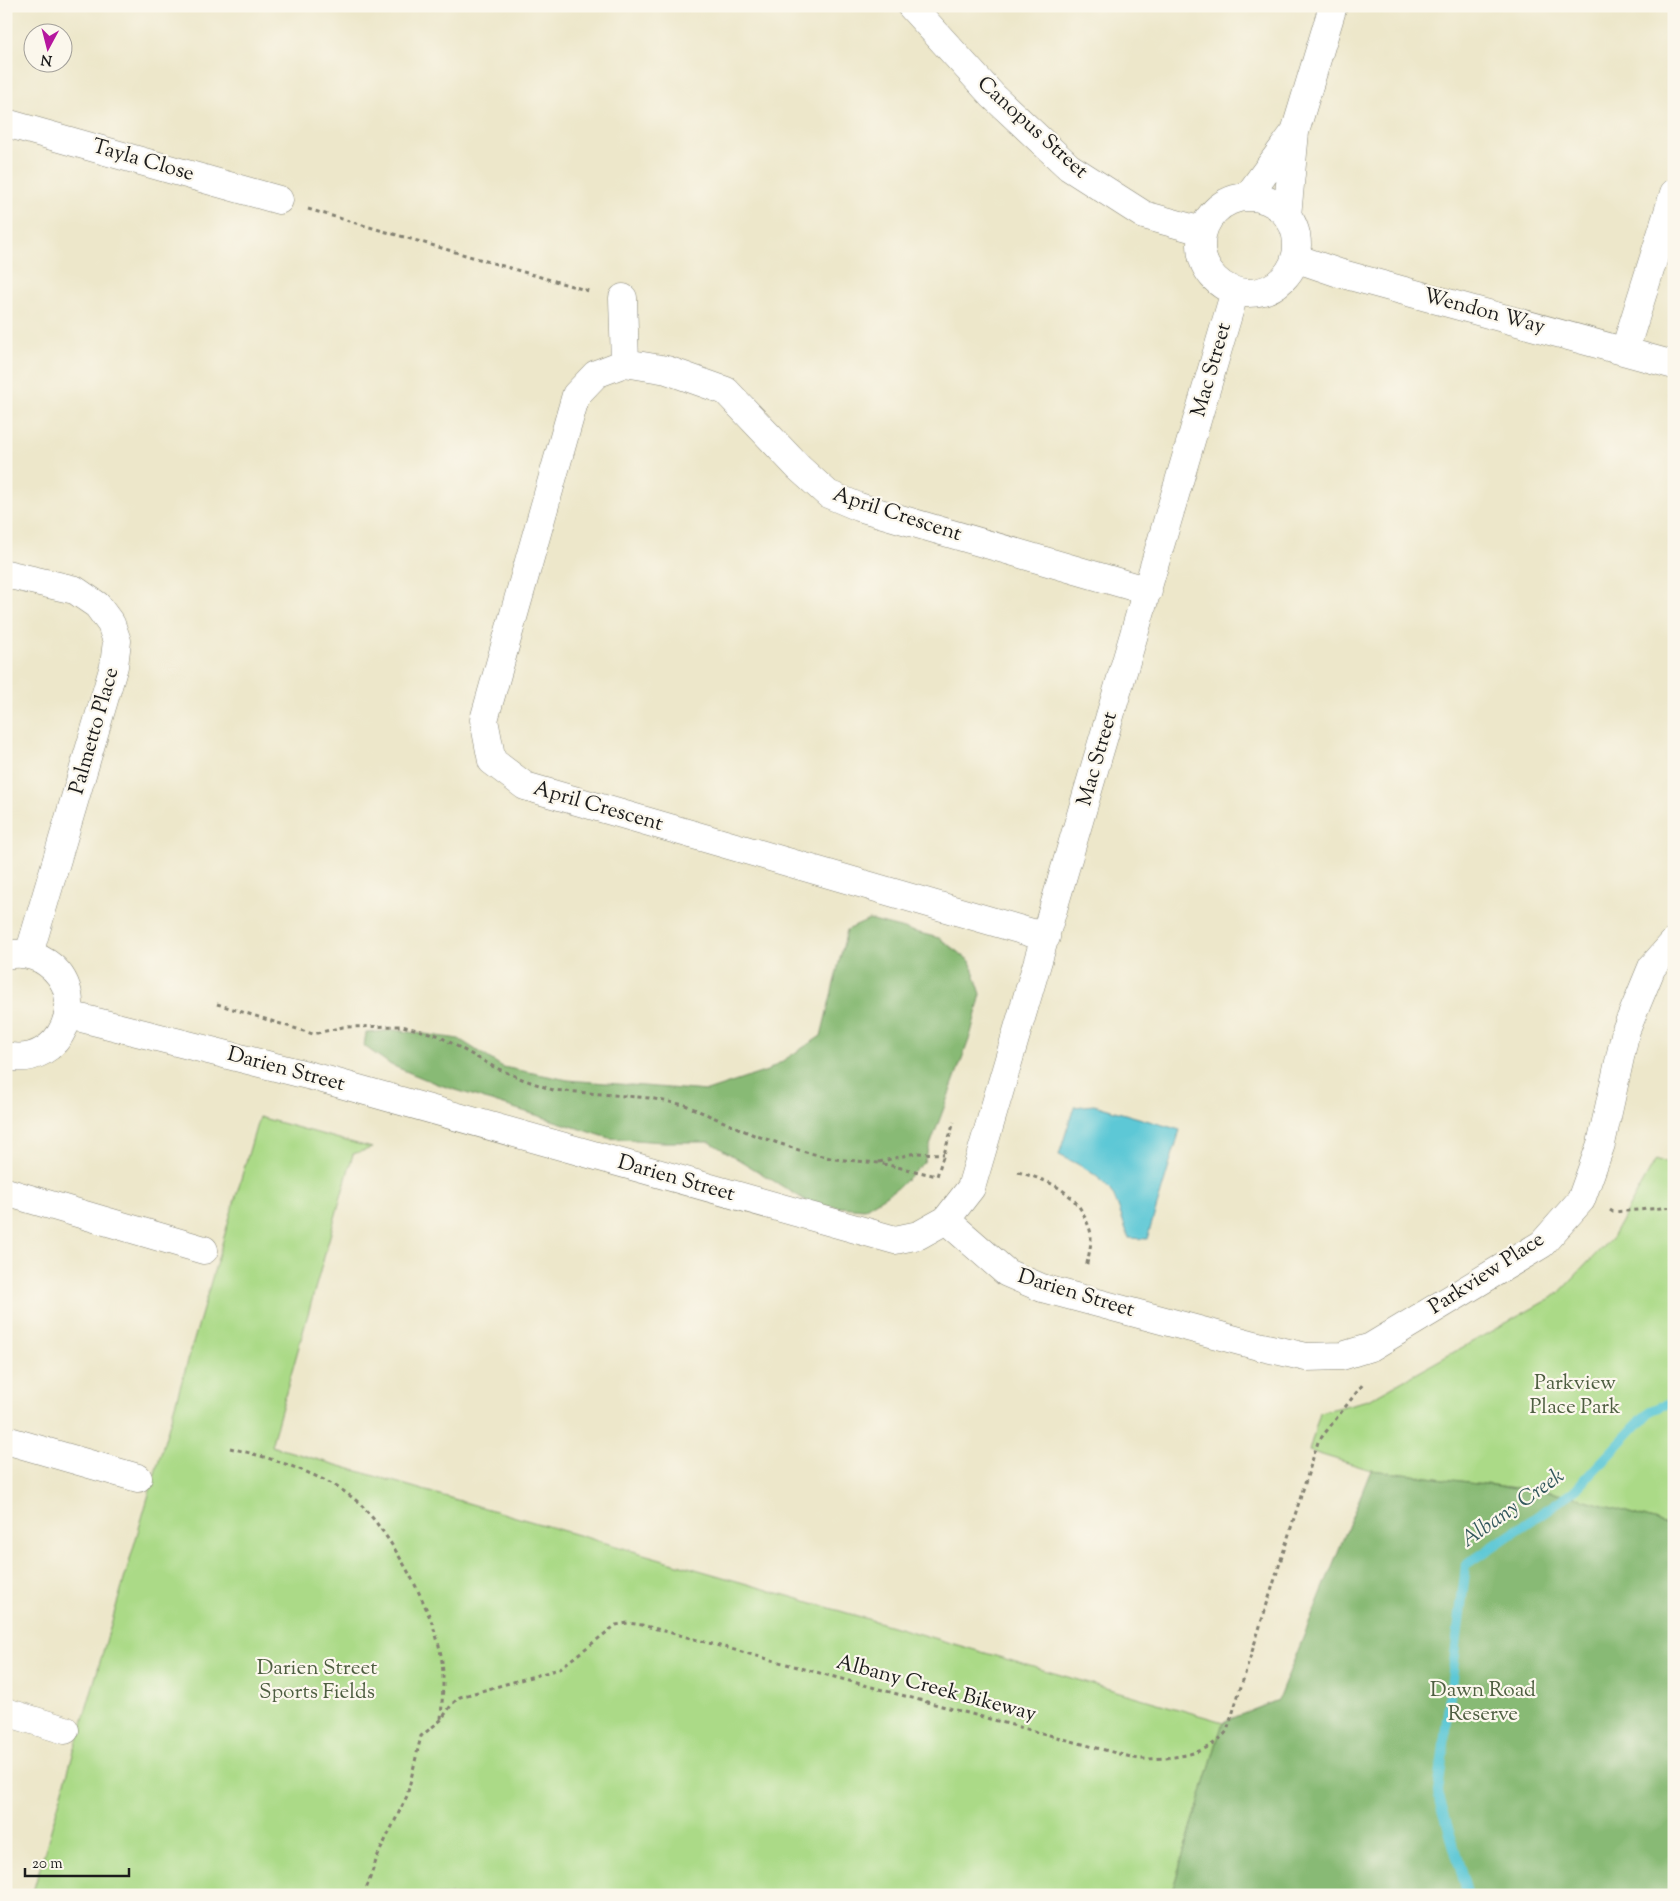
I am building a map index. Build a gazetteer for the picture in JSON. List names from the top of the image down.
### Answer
{
  "streets": {
    "street": [
      "Canopus Street",
      "Tayla Close",
      "Wendon Way",
      "Mac Street",
      "April Crescent",
      "Palmetto Place",
      "Darien Street",
      "Parkview Place"
    ],
    "path": ["Albany Creek Bikeway"]
  },
  "crossings": [
    ["Canopus Street", "Wendon Way"],
    ["Canopus Street", "Mac Street"],
    ["Wendon Way", "Mac Street"],
    ["Mac Street", "April Crescent"],
    ["Mac Street", "Darien Street"],
    ["Darien Street", "Parkview Place"],
    ["Parkview Place", "Albany Creek Bikeway"]
  ],
  "water": ["Albany Creek"],
  "parks": ["Parkview Place Park", "Darien Street Sports Fields", "Dawn Road Reserve"],
  "scale_bar": "20 m",
  "north": "bottom"
}
